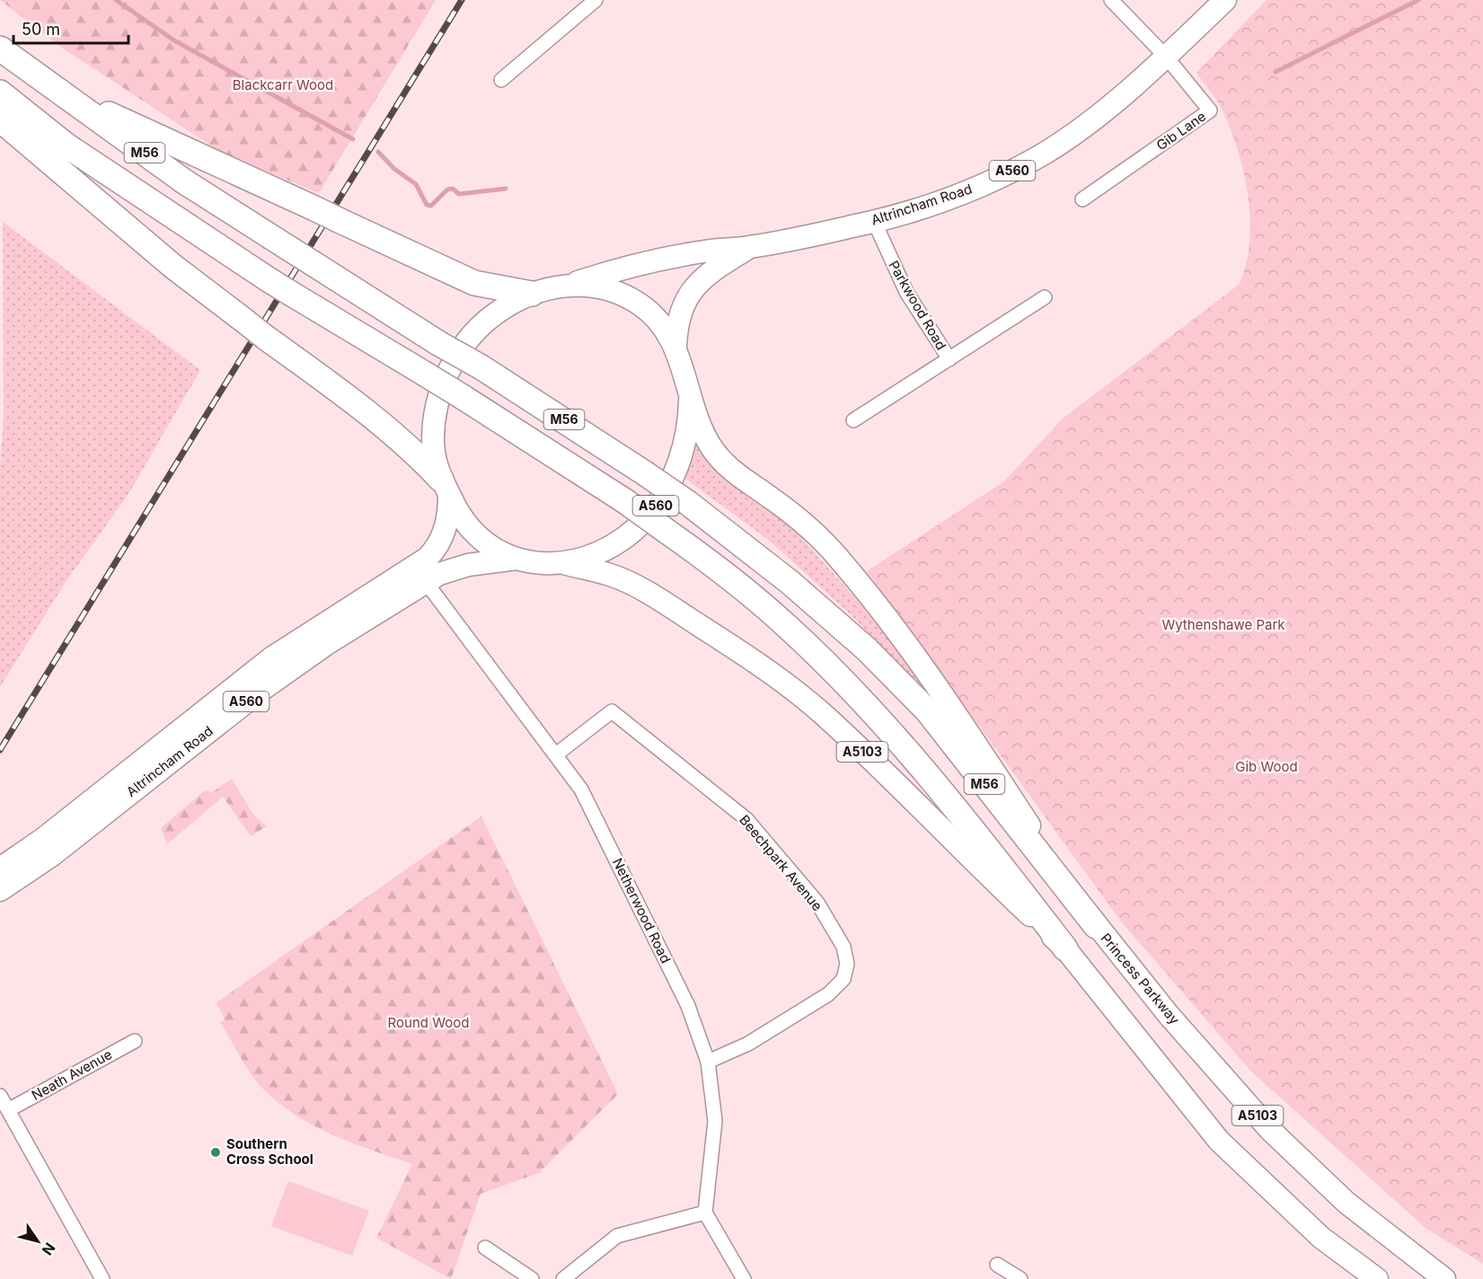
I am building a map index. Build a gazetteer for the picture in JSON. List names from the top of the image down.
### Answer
{
  "streets": {
    "highway": [
      "M56",
      "A560",
      "Altrincham Road",
      "A5103",
      "Princess Parkway"
    ],
    "street": [
      "Gib Lane",
      "Parkwood Road",
      "Beechpark Avenue",
      "Netherwood Road",
      "Neath Avenue"
    ]
  },
  "crossings": [
    ["Gib Lane", "Altrincham Road"],
    ["M56", "A560"],
    ["M56", "A5103"],
    ["M56", "Princess Parkway"],
    ["A560", "Altrincham Road"],
    ["A560", "A5103"],
    ["Altrincham Road", "Parkwood Road"],
    ["Altrincham Road", "Netherwood Road"],
    ["A5103", "Princess Parkway"],
    ["Beechpark Avenue", "Netherwood Road"]
  ],
  "parks": [
    "Blackcarr Wood",
    "Wythenshawe Park",
    "Gib Wood",
    "Round Wood"
  ],
  "places": ["Southern Cross School"],
  "scale_bar": "50 m",
  "north": "bottom right"
}
